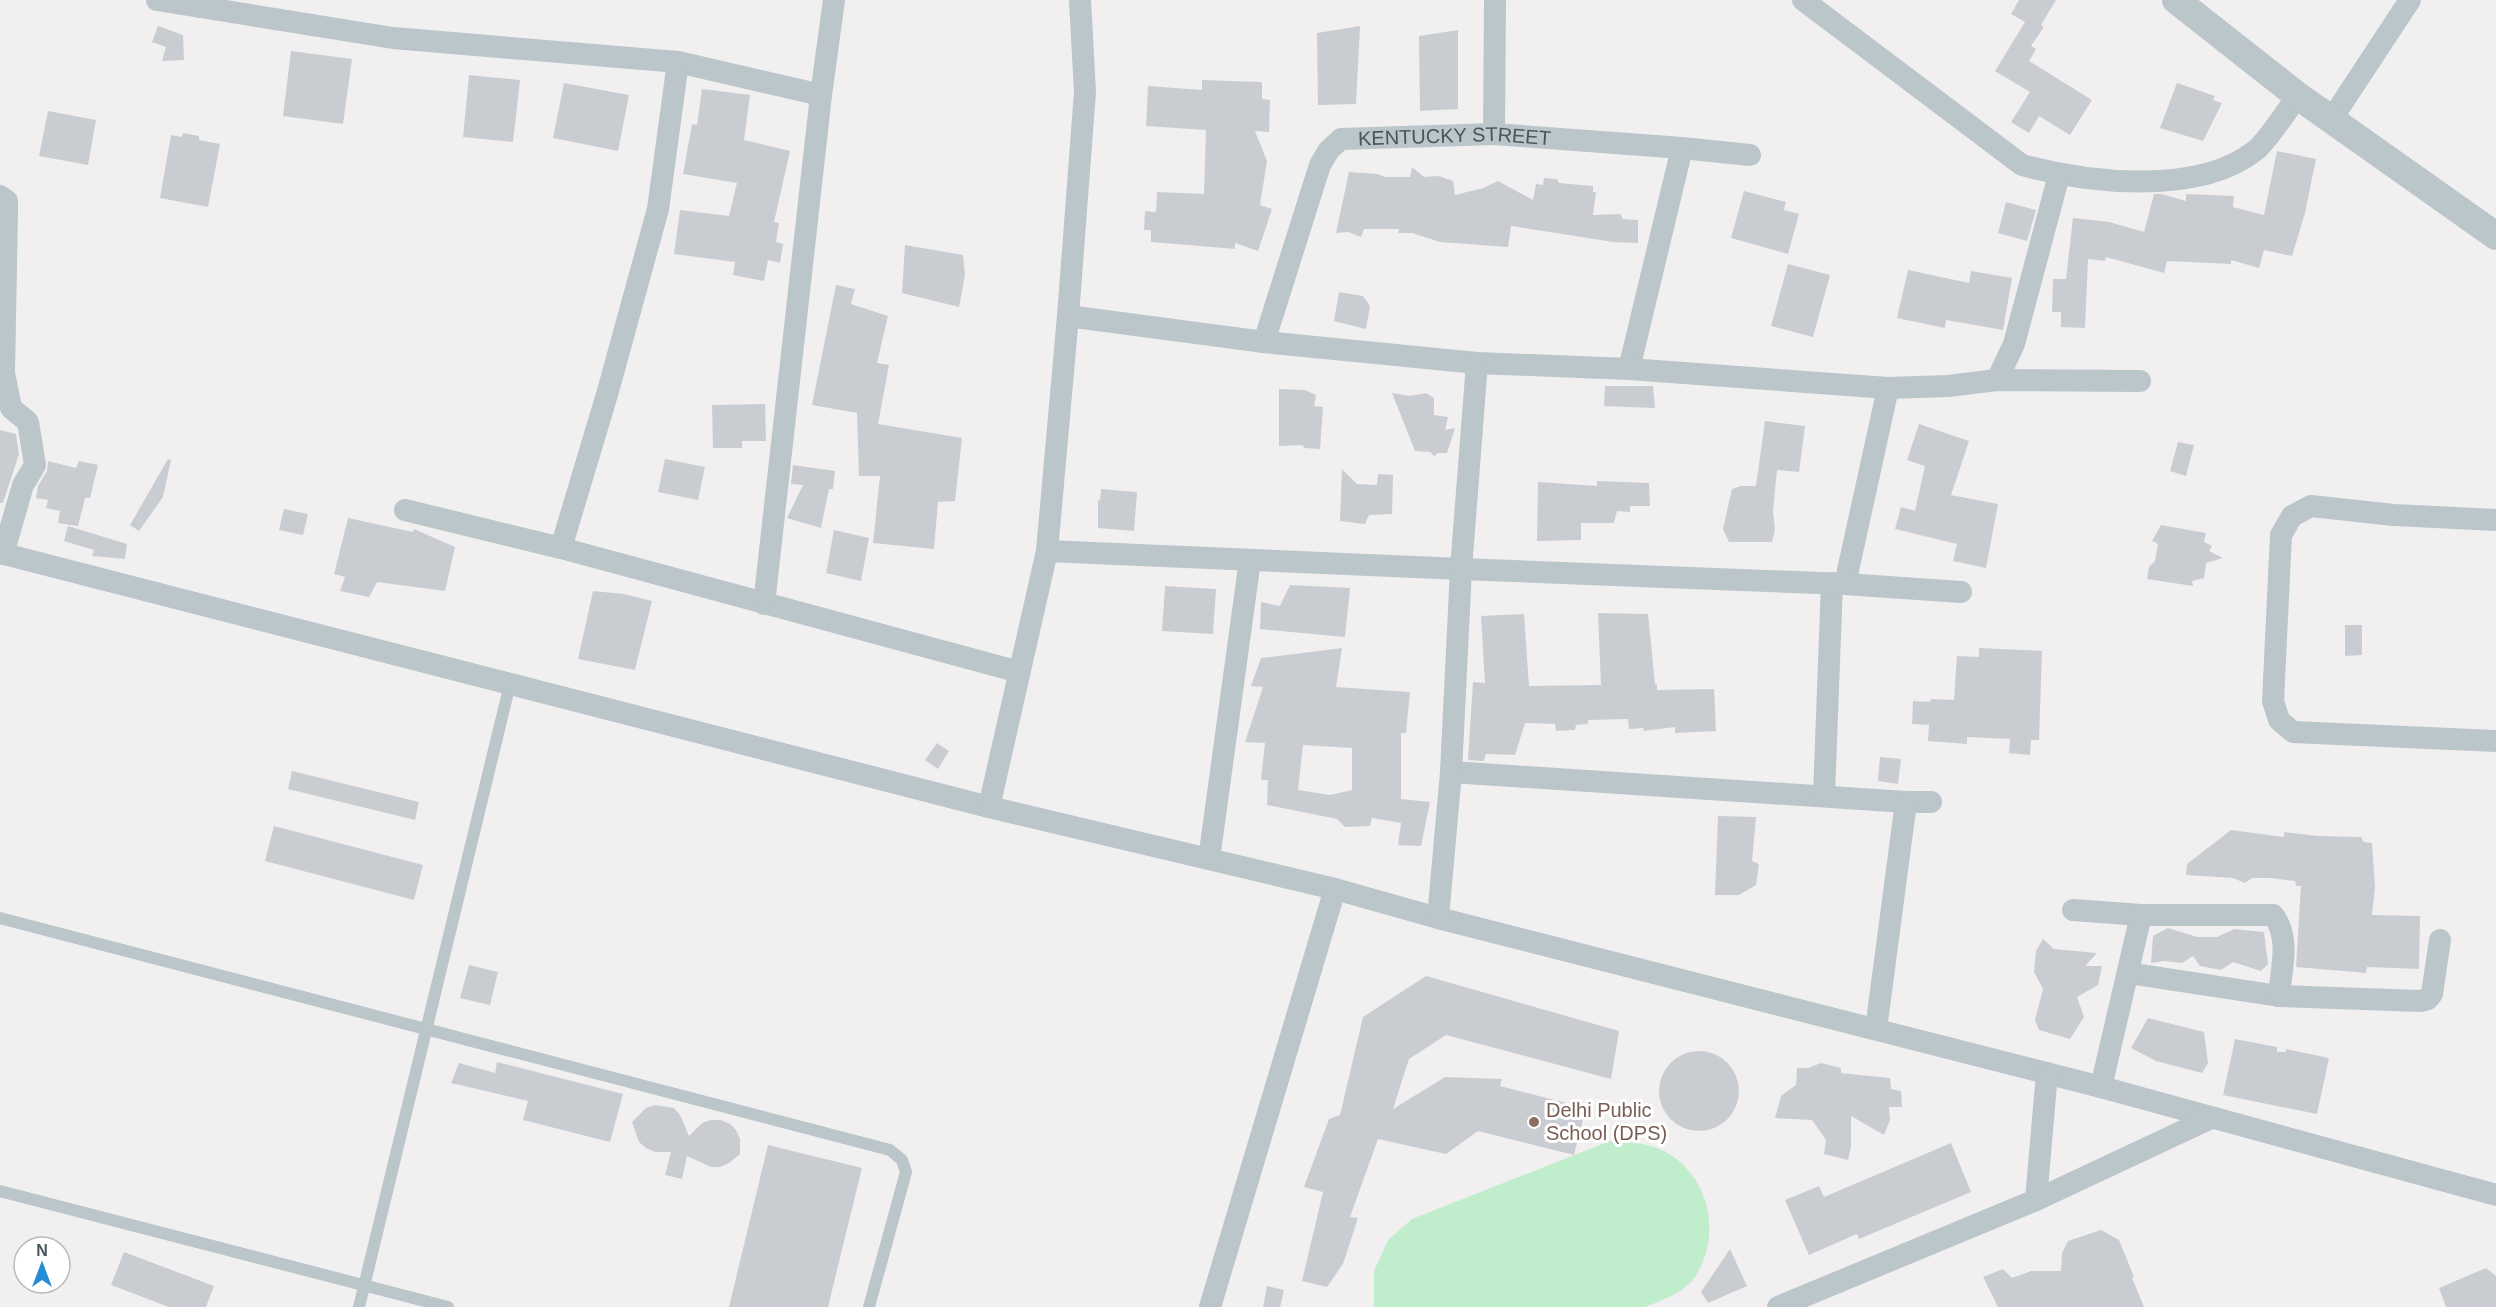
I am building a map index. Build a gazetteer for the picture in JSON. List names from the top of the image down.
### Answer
{
  "streets": {
    "street": ["KENTUCKY STREET"]
  },
  "places": ["Delhi Public School (DPS)"],
  "north": "top"
}
